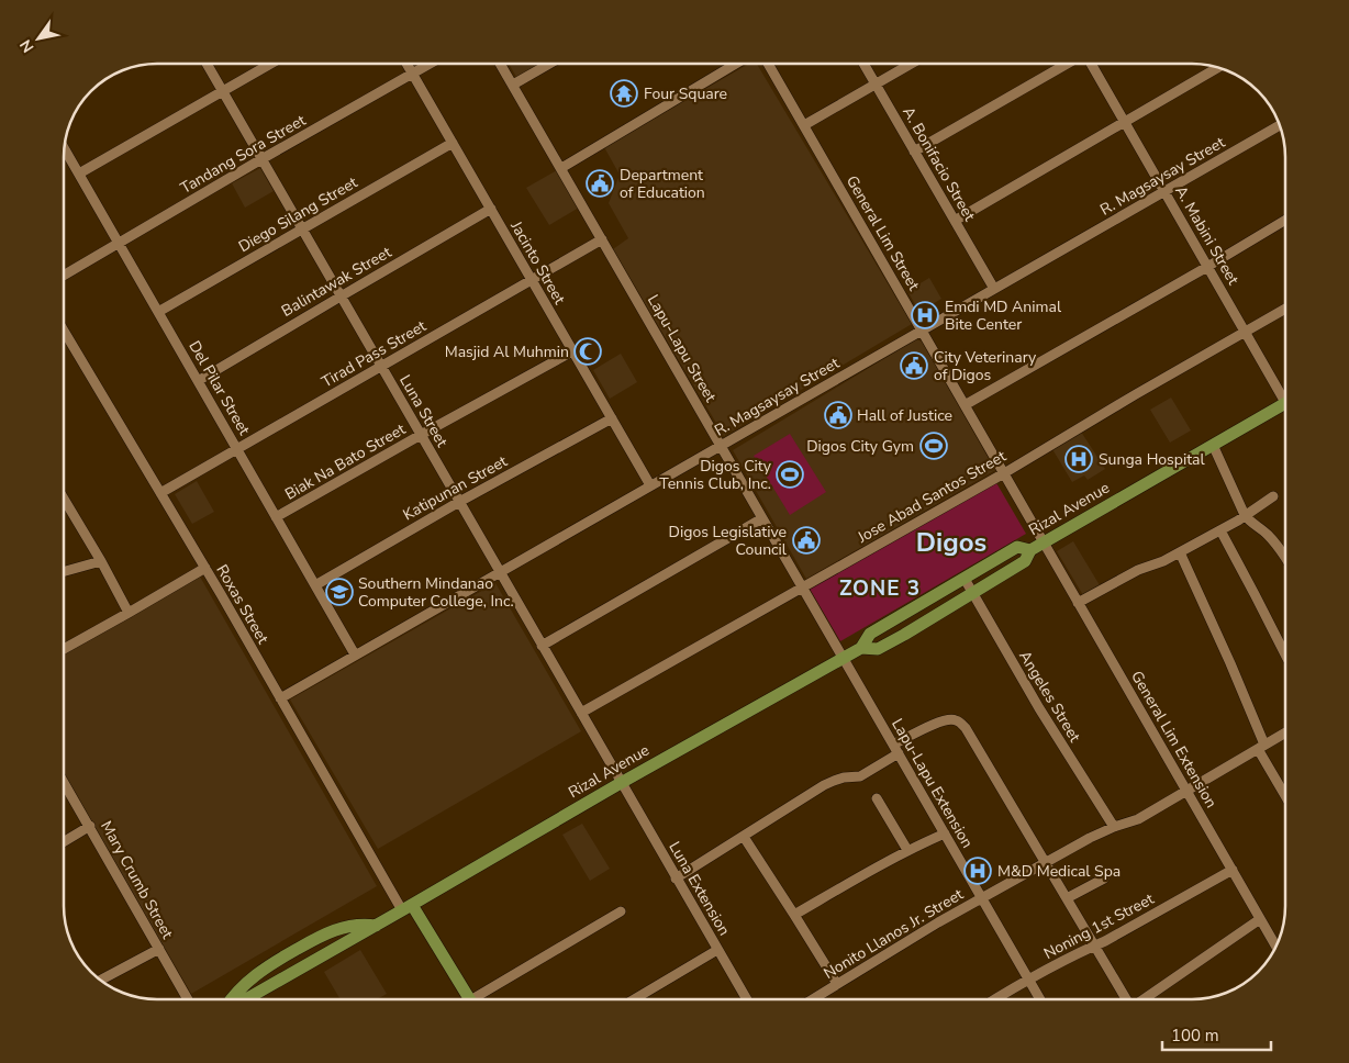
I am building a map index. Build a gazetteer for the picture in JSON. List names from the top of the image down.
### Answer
{
  "streets": {
    "main road": ["Rizal Avenue"],
    "street": [
      "Tandang Sora Street",
      "A. Bonifacio Street",
      "R. Magsaysay Street",
      "Diego Silang Street",
      "General Lim Street",
      "A. Mabini Street",
      "Jacinto Street",
      "Balintawak Street",
      "Lapu-Lapu Street",
      "Tirad Pass Street",
      "Del Pilar Street",
      "Luna Street",
      "Biak Na Bato Street",
      "Katipunan Street",
      "Jose Abad Santos Street",
      "Roxas Street",
      "Angeles Street",
      "General Lim Extension",
      "Lapu-Lapu Extension",
      "Mary Crumb Street",
      "Luna Extension",
      "Noning 1st Street",
      "Nonito Llanos Jr. Street"
    ]
  },
  "crossings": [
    ["Tandang Sora Street", "Jacinto Street"],
    ["Tandang Sora Street", "Del Pilar Street"],
    ["Tandang Sora Street", "Luna Street"],
    ["A. Bonifacio Street", "R. Magsaysay Street"],
    ["R. Magsaysay Street", "General Lim Street"],
    ["R. Magsaysay Street", "A. Mabini Street"],
    ["R. Magsaysay Street", "Jacinto Street"],
    ["R. Magsaysay Street", "Lapu-Lapu Street"],
    ["R. Magsaysay Street", "Del Pilar Street"],
    ["R. Magsaysay Street", "Luna Street"],
    ["R. Magsaysay Street", "Roxas Street"],
    ["Diego Silang Street", "Jacinto Street"],
    ["Diego Silang Street", "Del Pilar Street"],
    ["Diego Silang Street", "Luna Street"],
    ["General Lim Street", "Jose Abad Santos Street"],
    ["General Lim Street", "Rizal Avenue"],
    ["General Lim Street", "General Lim Extension"],
    ["A. Mabini Street", "Jose Abad Santos Street"],
    ["Jacinto Street", "Balintawak Street"],
    ["Jacinto Street", "Tirad Pass Street"],
    ["Jacinto Street", "Biak Na Bato Street"],
    ["Jacinto Street", "Katipunan Street"],
    ["Balintawak Street", "Del Pilar Street"],
    ["Balintawak Street", "Luna Street"],
    ["Lapu-Lapu Street", "Tirad Pass Street"],
    ["Lapu-Lapu Street", "Jose Abad Santos Street"],
    ["Lapu-Lapu Street", "Rizal Avenue"],
    ["Lapu-Lapu Street", "Lapu-Lapu Extension"],
    ["Tirad Pass Street", "Del Pilar Street"],
    ["Tirad Pass Street", "Luna Street"],
    ["Tirad Pass Street", "Roxas Street"],
    ["Del Pilar Street", "Biak Na Bato Street"],
    ["Del Pilar Street", "Katipunan Street"],
    ["Luna Street", "Biak Na Bato Street"],
    ["Luna Street", "Katipunan Street"],
    ["Luna Street", "Jose Abad Santos Street"],
    ["Luna Street", "Rizal Avenue"],
    ["Luna Street", "Luna Extension"],
    ["Rizal Avenue", "Roxas Street"],
    ["Rizal Avenue", "Angeles Street"],
    ["Rizal Avenue", "General Lim Extension"],
    ["Rizal Avenue", "Lapu-Lapu Extension"],
    ["Rizal Avenue", "Luna Extension"],
    ["Angeles Street", "Nonito Llanos Jr. Street"],
    ["General Lim Extension", "Noning 1st Street"],
    ["General Lim Extension", "Nonito Llanos Jr. Street"],
    ["Lapu-Lapu Extension", "Noning 1st Street"],
    ["Lapu-Lapu Extension", "Nonito Llanos Jr. Street"]
  ],
  "districts": ["Digos", "ZONE 3"],
  "places": {
    "temple": ["Four Square"],
    "public building": [
      "Department of Education",
      "City Veterinary of Digos",
      "Hall of Justice",
      "Digos Legislative Council"
    ],
    "hospital": ["Emdi MD Animal Bite Center", "Sunga Hospital", "M&D Medical Spa"],
    "mosque": ["Masjid Al Muhmin"],
    "sports": ["Digos City Gym", "Digos City Tennis Club, Inc."],
    "school or university": ["Southern Mindanao Computer College, Inc."]
  },
  "scale_bar": "100 m",
  "north": "bottom left"
}
